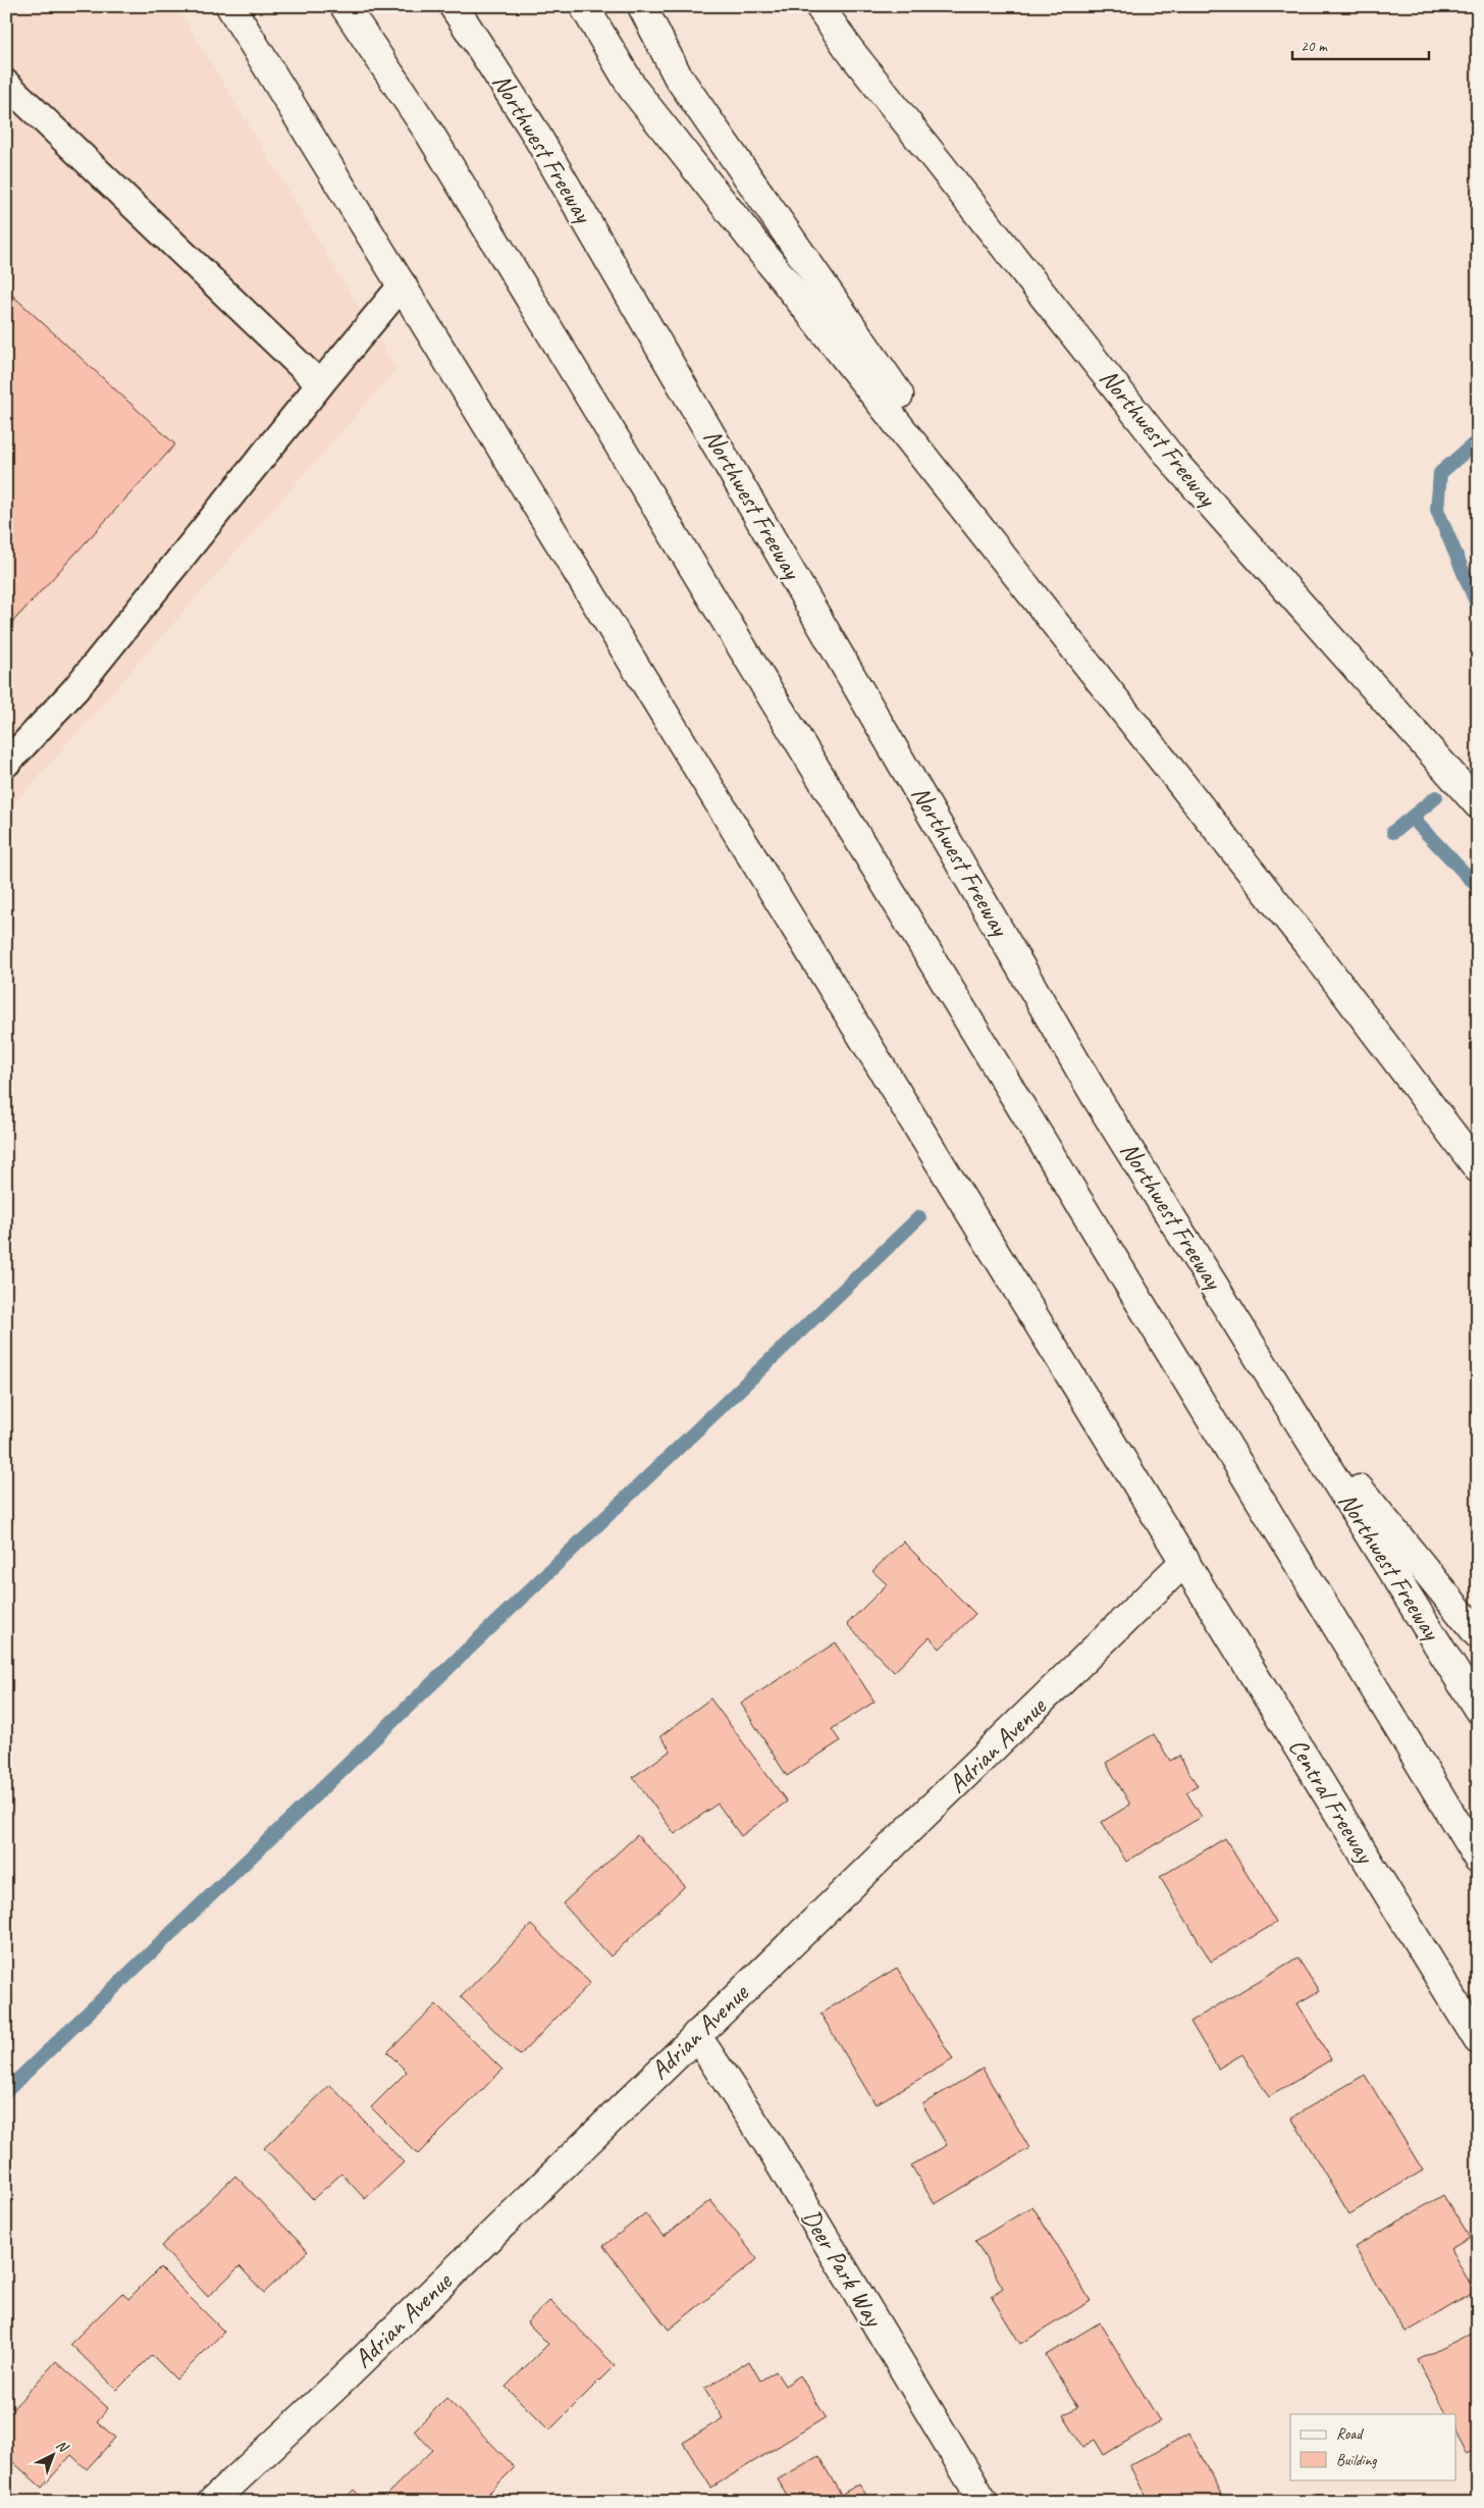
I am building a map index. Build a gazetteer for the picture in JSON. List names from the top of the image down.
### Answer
{
  "streets": {
    "main road": [
      "Northwest Freeway",
      "Adrian Avenue",
      "Central Freeway",
      "Deer Park Way"
    ]
  },
  "crossings": [
    ["Adrian Avenue", "Central Freeway"],
    ["Adrian Avenue", "Deer Park Way"]
  ],
  "legend": ["Road", "Building"],
  "scale_bar": "20 m",
  "north": "top right"
}
